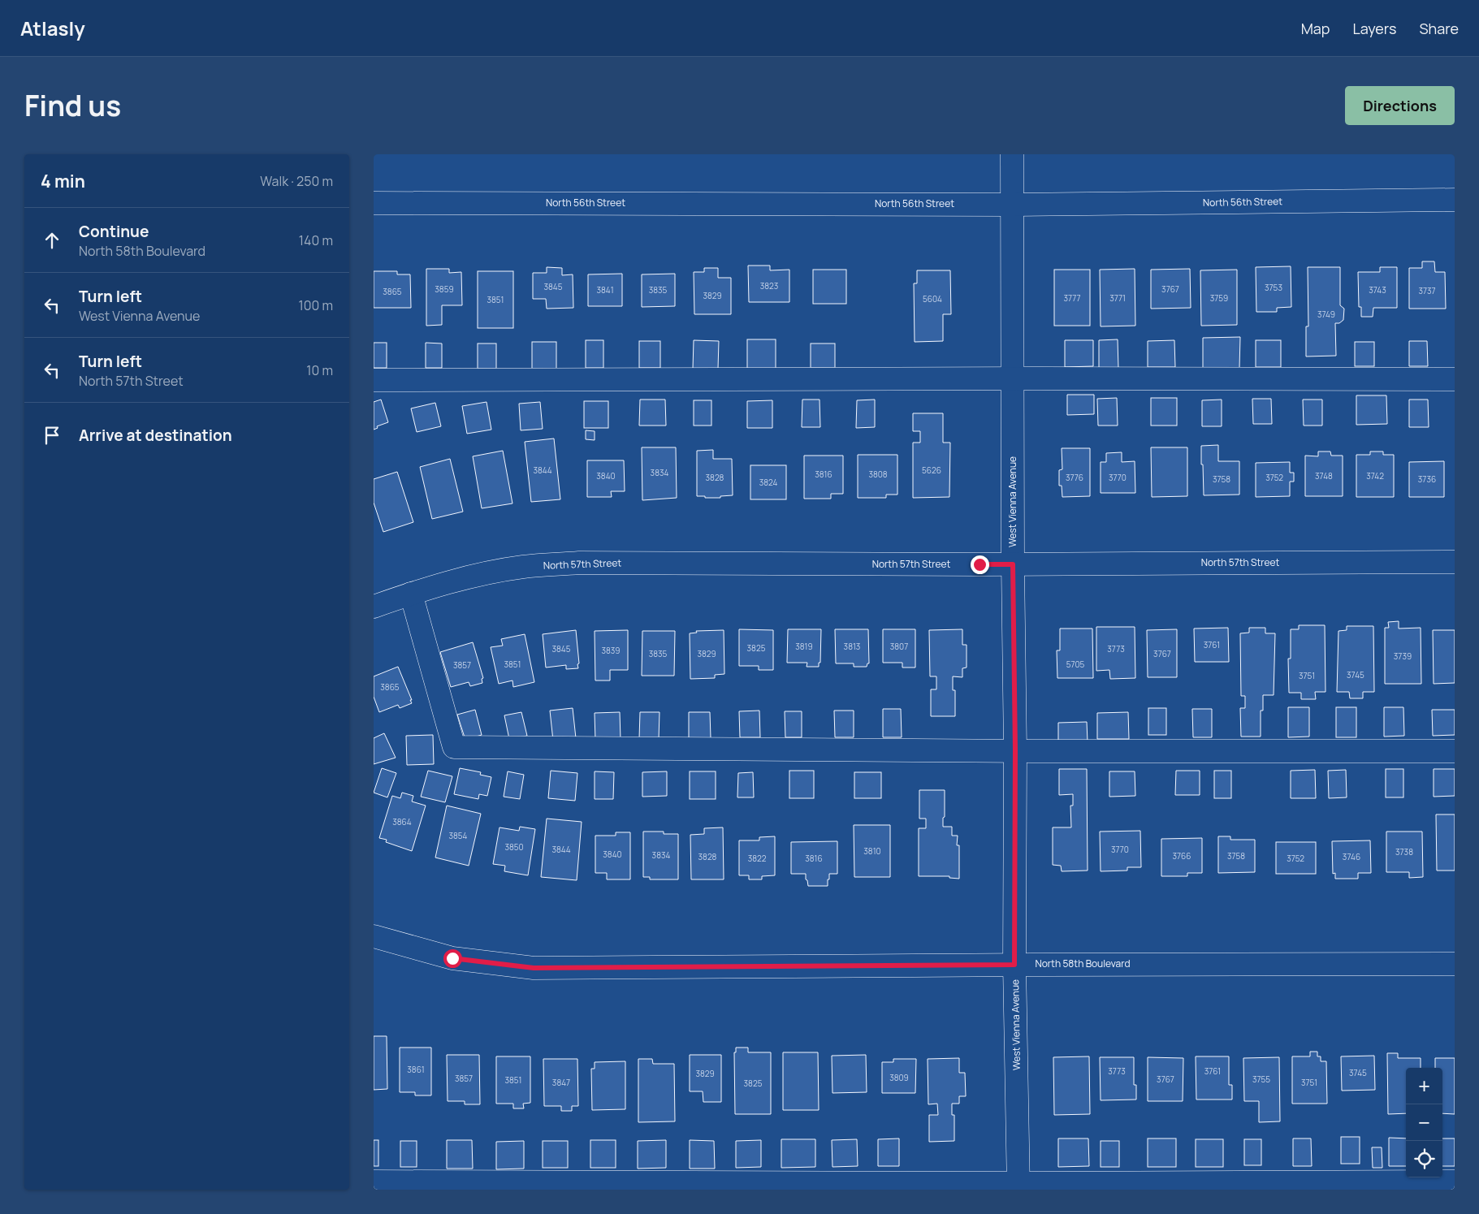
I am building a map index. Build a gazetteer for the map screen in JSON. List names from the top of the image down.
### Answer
{
  "streets": {
    "street": [
      "North 56th Street",
      "West Vienna Avenue",
      "North 57th Street",
      "North 58th Boulevard"
    ]
  },
  "crossings": [
    ["North 56th Street", "West Vienna Avenue"],
    ["West Vienna Avenue", "North 57th Street"],
    ["West Vienna Avenue", "North 58th Boulevard"]
  ],
  "house_numbers": [
    "3823",
    "3845",
    "3753",
    "3859",
    "3767",
    "3841",
    "3835",
    "3743",
    "3737",
    "3865",
    "3829",
    "3777",
    "3771",
    "3759",
    "5604",
    "3851",
    "3749",
    "3844",
    "5626",
    "3834",
    "3816",
    "3808",
    "3840",
    "3748",
    "3742",
    "3828",
    "3776",
    "3770",
    "3752",
    "3758",
    "3736",
    "3824",
    "3761",
    "3819",
    "3813",
    "3807",
    "3825",
    "3845",
    "3773",
    "3839",
    "3835",
    "3829",
    "3767",
    "3739",
    "3851",
    "5705",
    "3857",
    "3745",
    "3751",
    "3865",
    "3864",
    "3854",
    "3850",
    "3844",
    "3770",
    "3810",
    "3738",
    "3840",
    "3834",
    "3766",
    "3758",
    "3828",
    "3746",
    "3822",
    "3816",
    "3752",
    "3861",
    "3773",
    "3761",
    "3745",
    "3829",
    "3809",
    "3857",
    "3767",
    "3755",
    "3851",
    "3847",
    "3751",
    "3825"
  ],
  "page": {
    "header": "Atlasly",
    "nav": ["Map", "Layers", "Share"],
    "title": "Find us",
    "buttons": "Directions",
    "heading": ["4 min", "Walk · 250 m"],
    "list": [
      ["Continue", "North 58th Boulevard", "140 m"],
      ["Turn left", "West Vienna Avenue", "100 m"],
      ["Turn left", "North 57th Street", "10 m"],
      "Arrive at destination"
    ],
    "map_buttons": ["+", "−"]
  }
}
